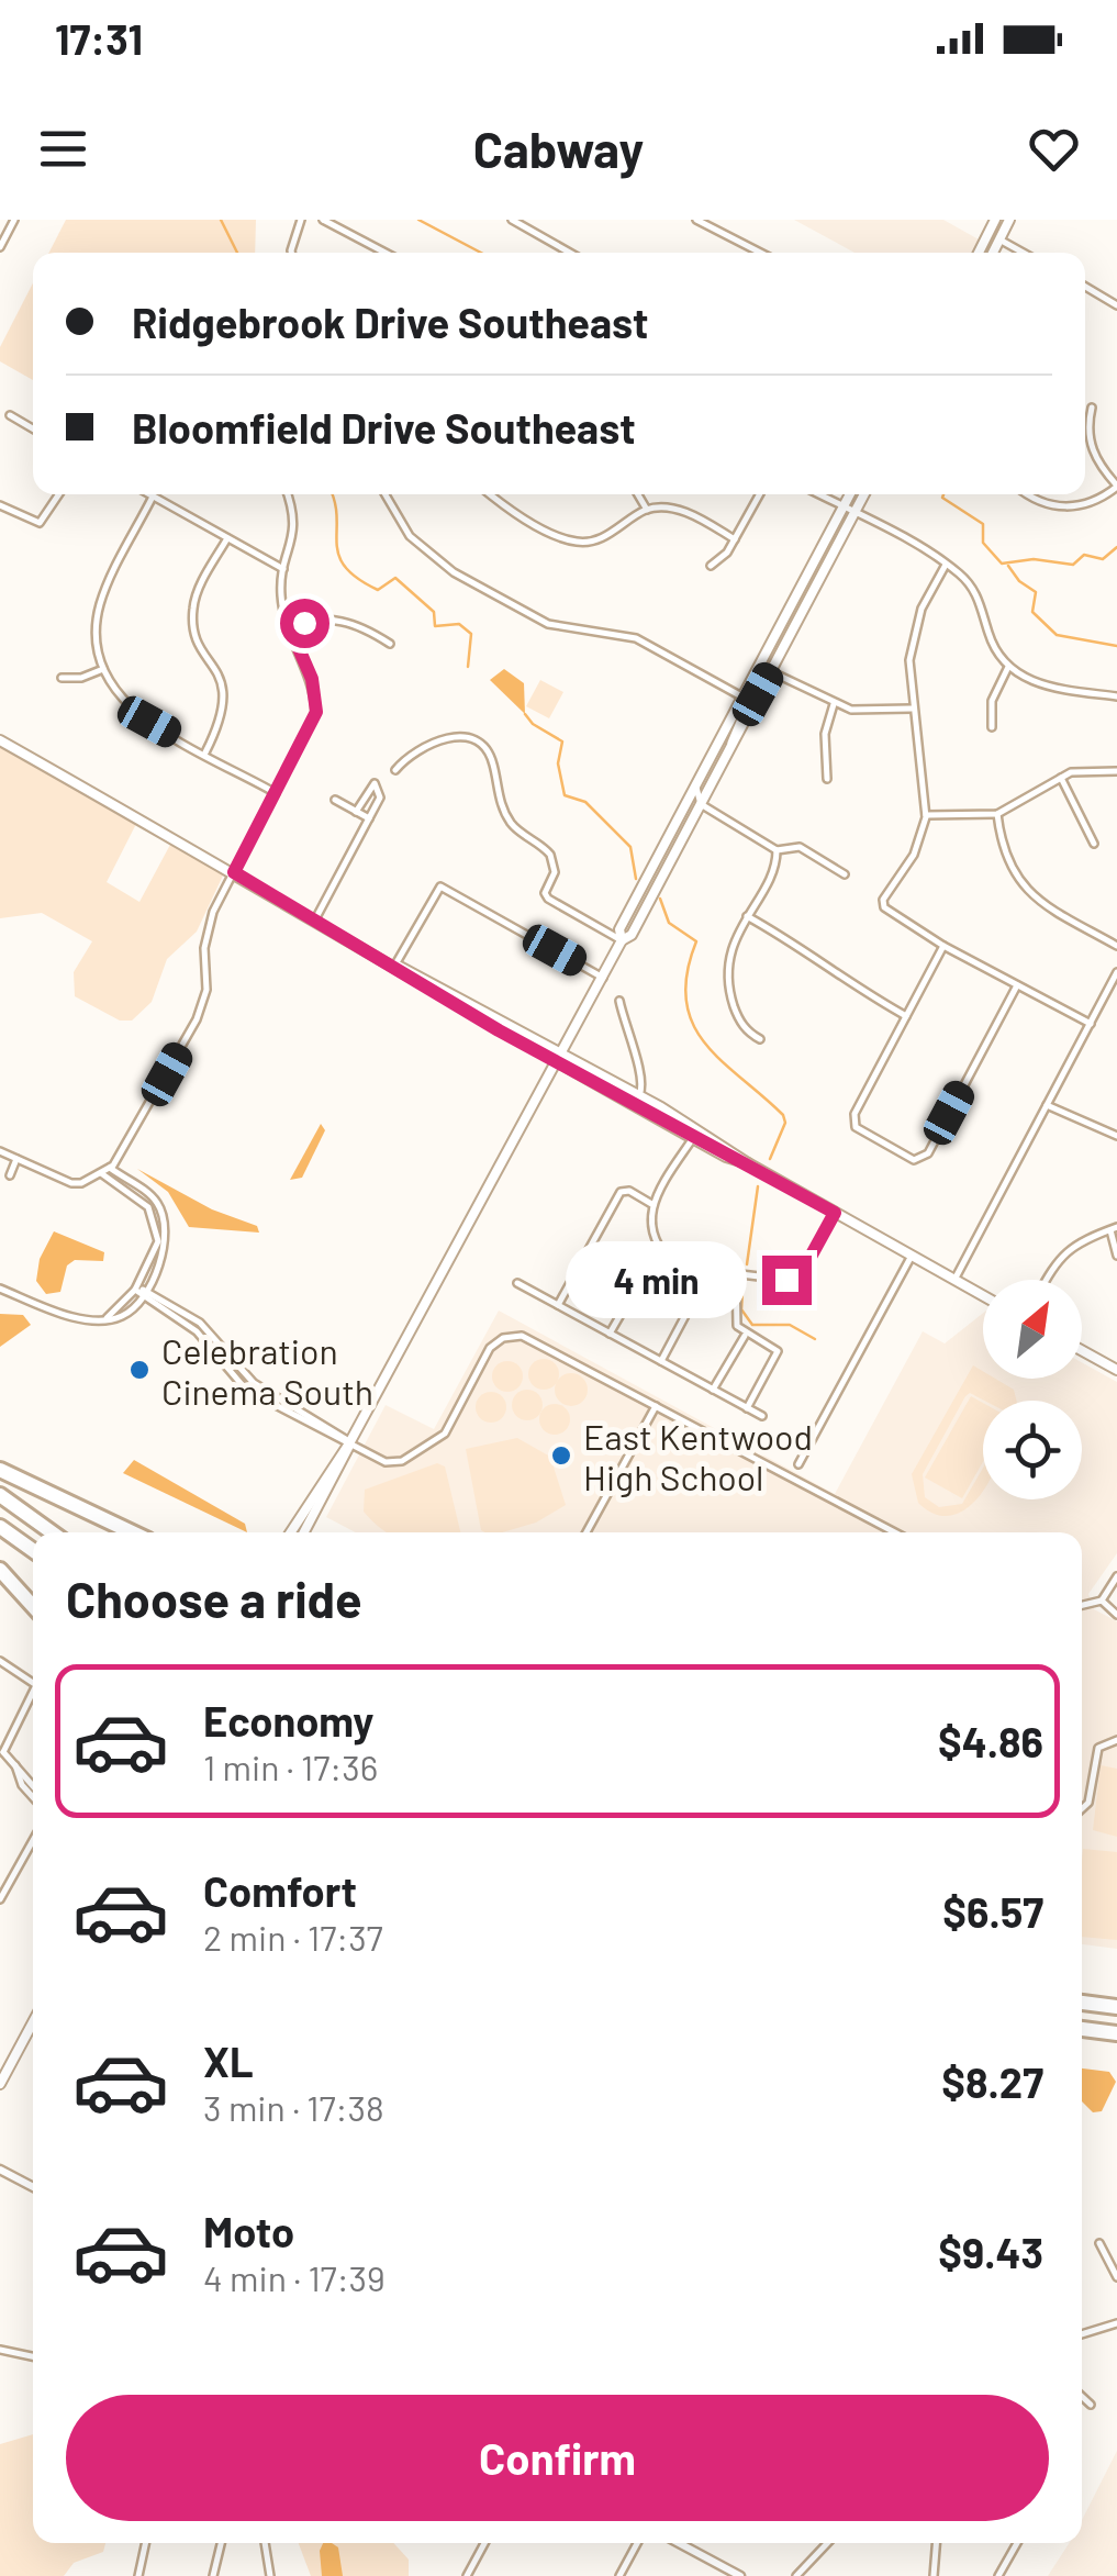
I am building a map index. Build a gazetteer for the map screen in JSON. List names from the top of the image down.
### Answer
{
  "places": ["Celebration Cinema South", "East Kentwood High School"],
  "north": "top right",
  "page": {
    "status": "17:31",
    "header": "Cabway",
    "banner": ["Ridgebrook Drive Southeast", "Bloomfield Drive Southeast"],
    "bubble": "4 min",
    "heading": "Choose a ride",
    "list": [
      {
        "name": "Economy",
        "note": "1 min · 17:36",
        "value": "$4.86"
      },
      {
        "name": "Comfort",
        "note": "2 min · 17:37",
        "value": "$6.57"
      },
      {
        "name": "XL",
        "note": "3 min · 17:38",
        "value": "$8.27"
      },
      {
        "name": "Moto",
        "note": "4 min · 17:39",
        "value": "$9.43"
      }
    ],
    "buttons": "Confirm"
  }
}
